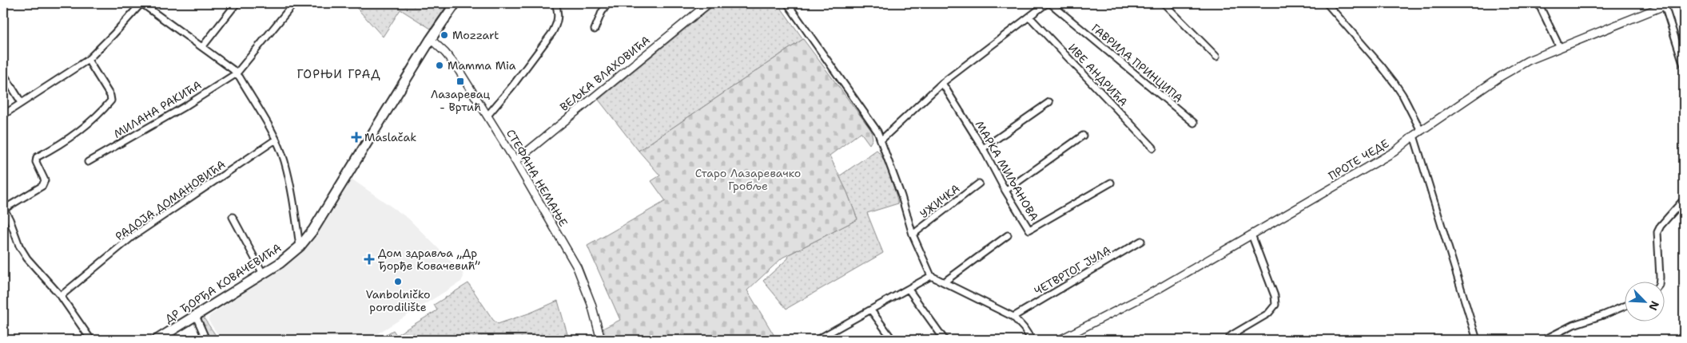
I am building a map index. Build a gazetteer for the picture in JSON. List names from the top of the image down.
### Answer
{
  "streets": {
    "main road": ["ДР ЂОРЂА КОВАЧЕВИЋА"],
    "street": [
      "ГАВРИЛА ПРИНЦИПА",
      "ВЕЉКА ВЛАХОВИЋА",
      "ИВЕ АНДРИЋА",
      "МИЛАНА РАКИЋА",
      "ПРОТЕ ЧЕДЕ",
      "МАРКА МИЉАНОВА",
      "СТЕФАНА НЕМАЊЕ",
      "РАДОЈА ДОМАНОВИЋА",
      "УЖИЧКА",
      "ЧЕТВРТОГ ЈУЛА"
    ]
  },
  "crossings": [
    ["ВЕЉКА ВЛАХОВИЋА", "СТЕФАНА НЕМАЊЕ"],
    ["СТЕФАНА НЕМАЊЕ", "ДР ЂОРЂА КОВАЧЕВИЋА"]
  ],
  "districts": ["ГОРЊИ ГРАД"],
  "parks": ["Старо Лазаревачко Гробље"],
  "places": {
    "other": ["Mozzart", "Mamma Mia", "Vanbolničko porodilište"],
    "transit": ["Лазаревац - Вртић"],
    "health": ["Maslačak", "Дом здравља „Др Ђорђе Ковачевић”"]
  },
  "north": "bottom right"
}
